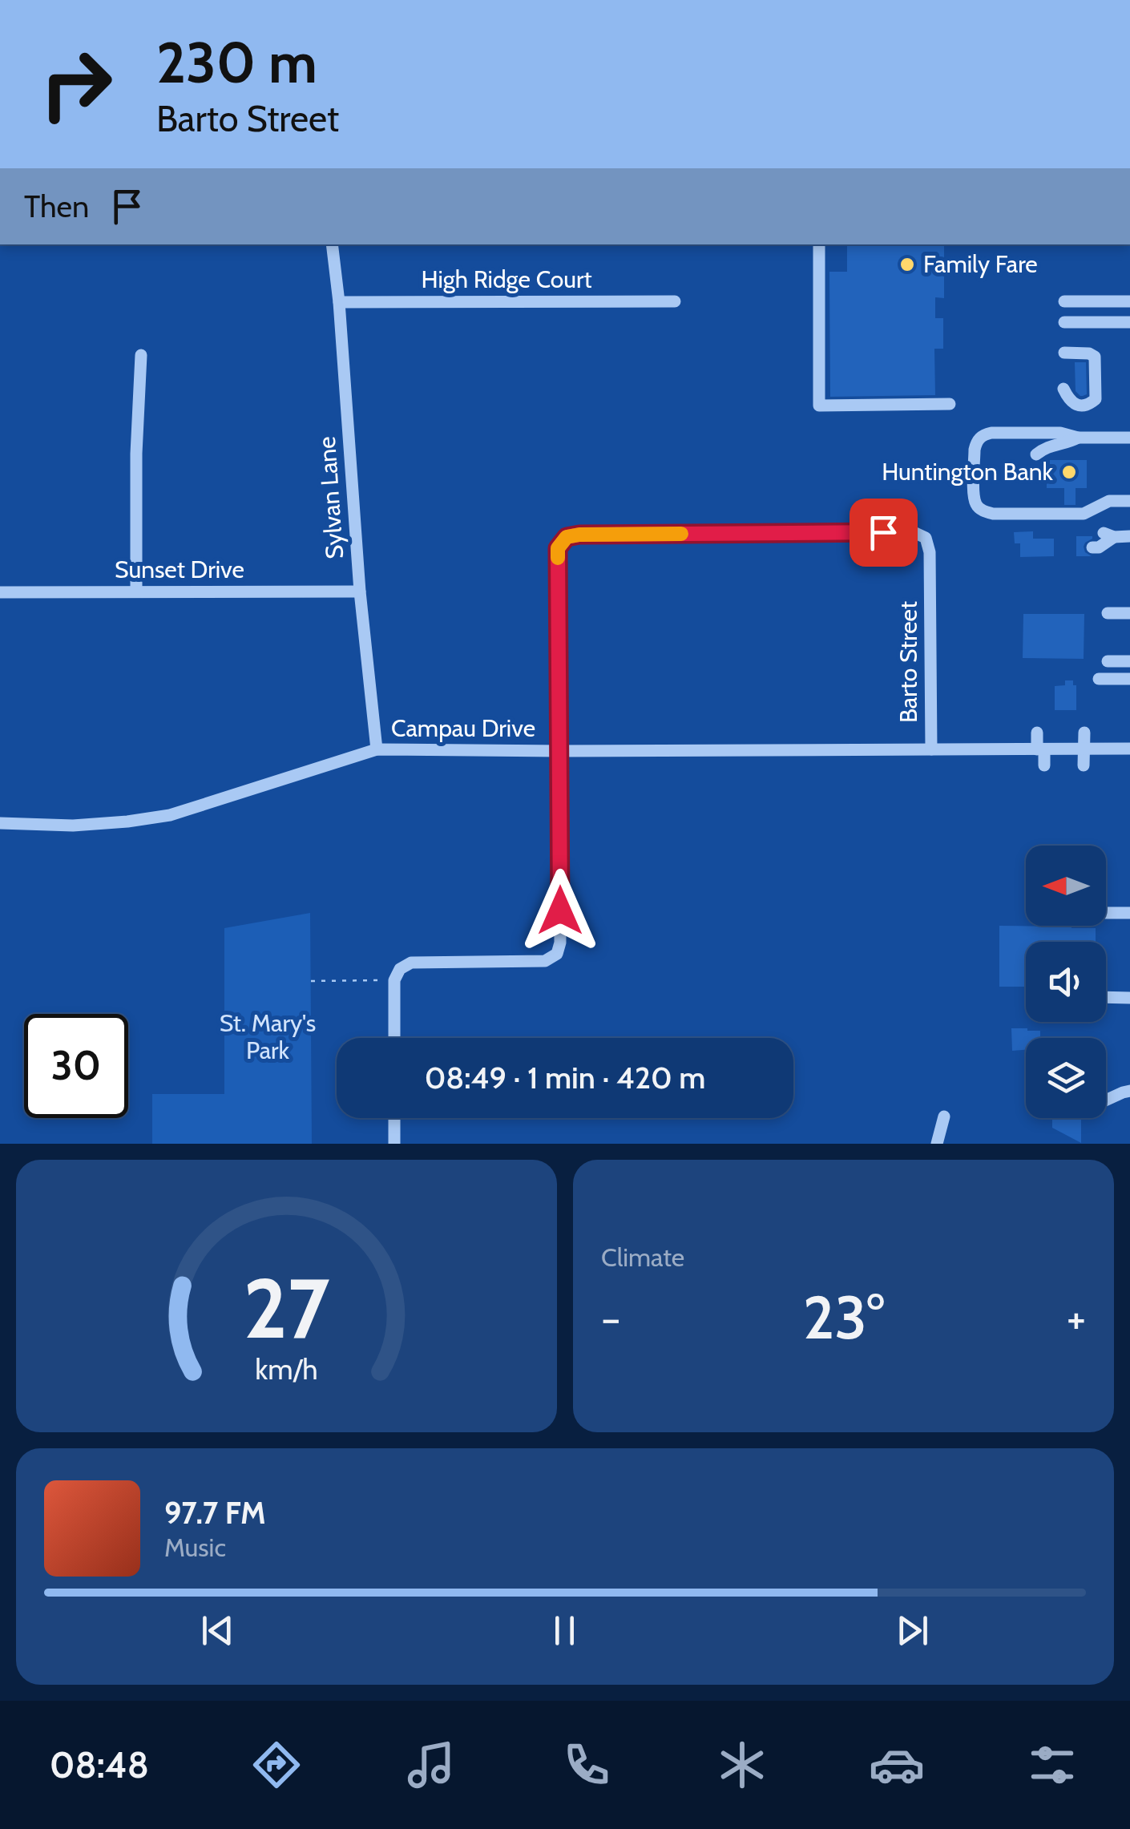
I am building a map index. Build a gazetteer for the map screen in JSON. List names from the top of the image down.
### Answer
{
  "streets": {
    "street": [
      "High Ridge Court",
      "Sylvan Lane",
      "Sunset Drive",
      "Barto Street",
      "Campau Drive"
    ]
  },
  "crossings": [
    ["High Ridge Court", "Sylvan Lane"],
    ["Sylvan Lane", "Sunset Drive"],
    ["Sylvan Lane", "Campau Drive"],
    ["Barto Street", "Campau Drive"]
  ],
  "parks": ["St. Mary's Park"],
  "places": ["Family Fare", "Huntington Bank"],
  "north": "left",
  "page": {
    "turn": ["230 m", "Barto Street"],
    "then": "Then",
    "limit": "30",
    "trip": "08:49 · 1 min · 420 m",
    "tile": "Climate",
    "heat": ["−", "23°", "+"],
    "song": ["97.7 FM", "Music"],
    "tabs": "08:48",
    "gauge": ["27", "km/h"]
  }
}
